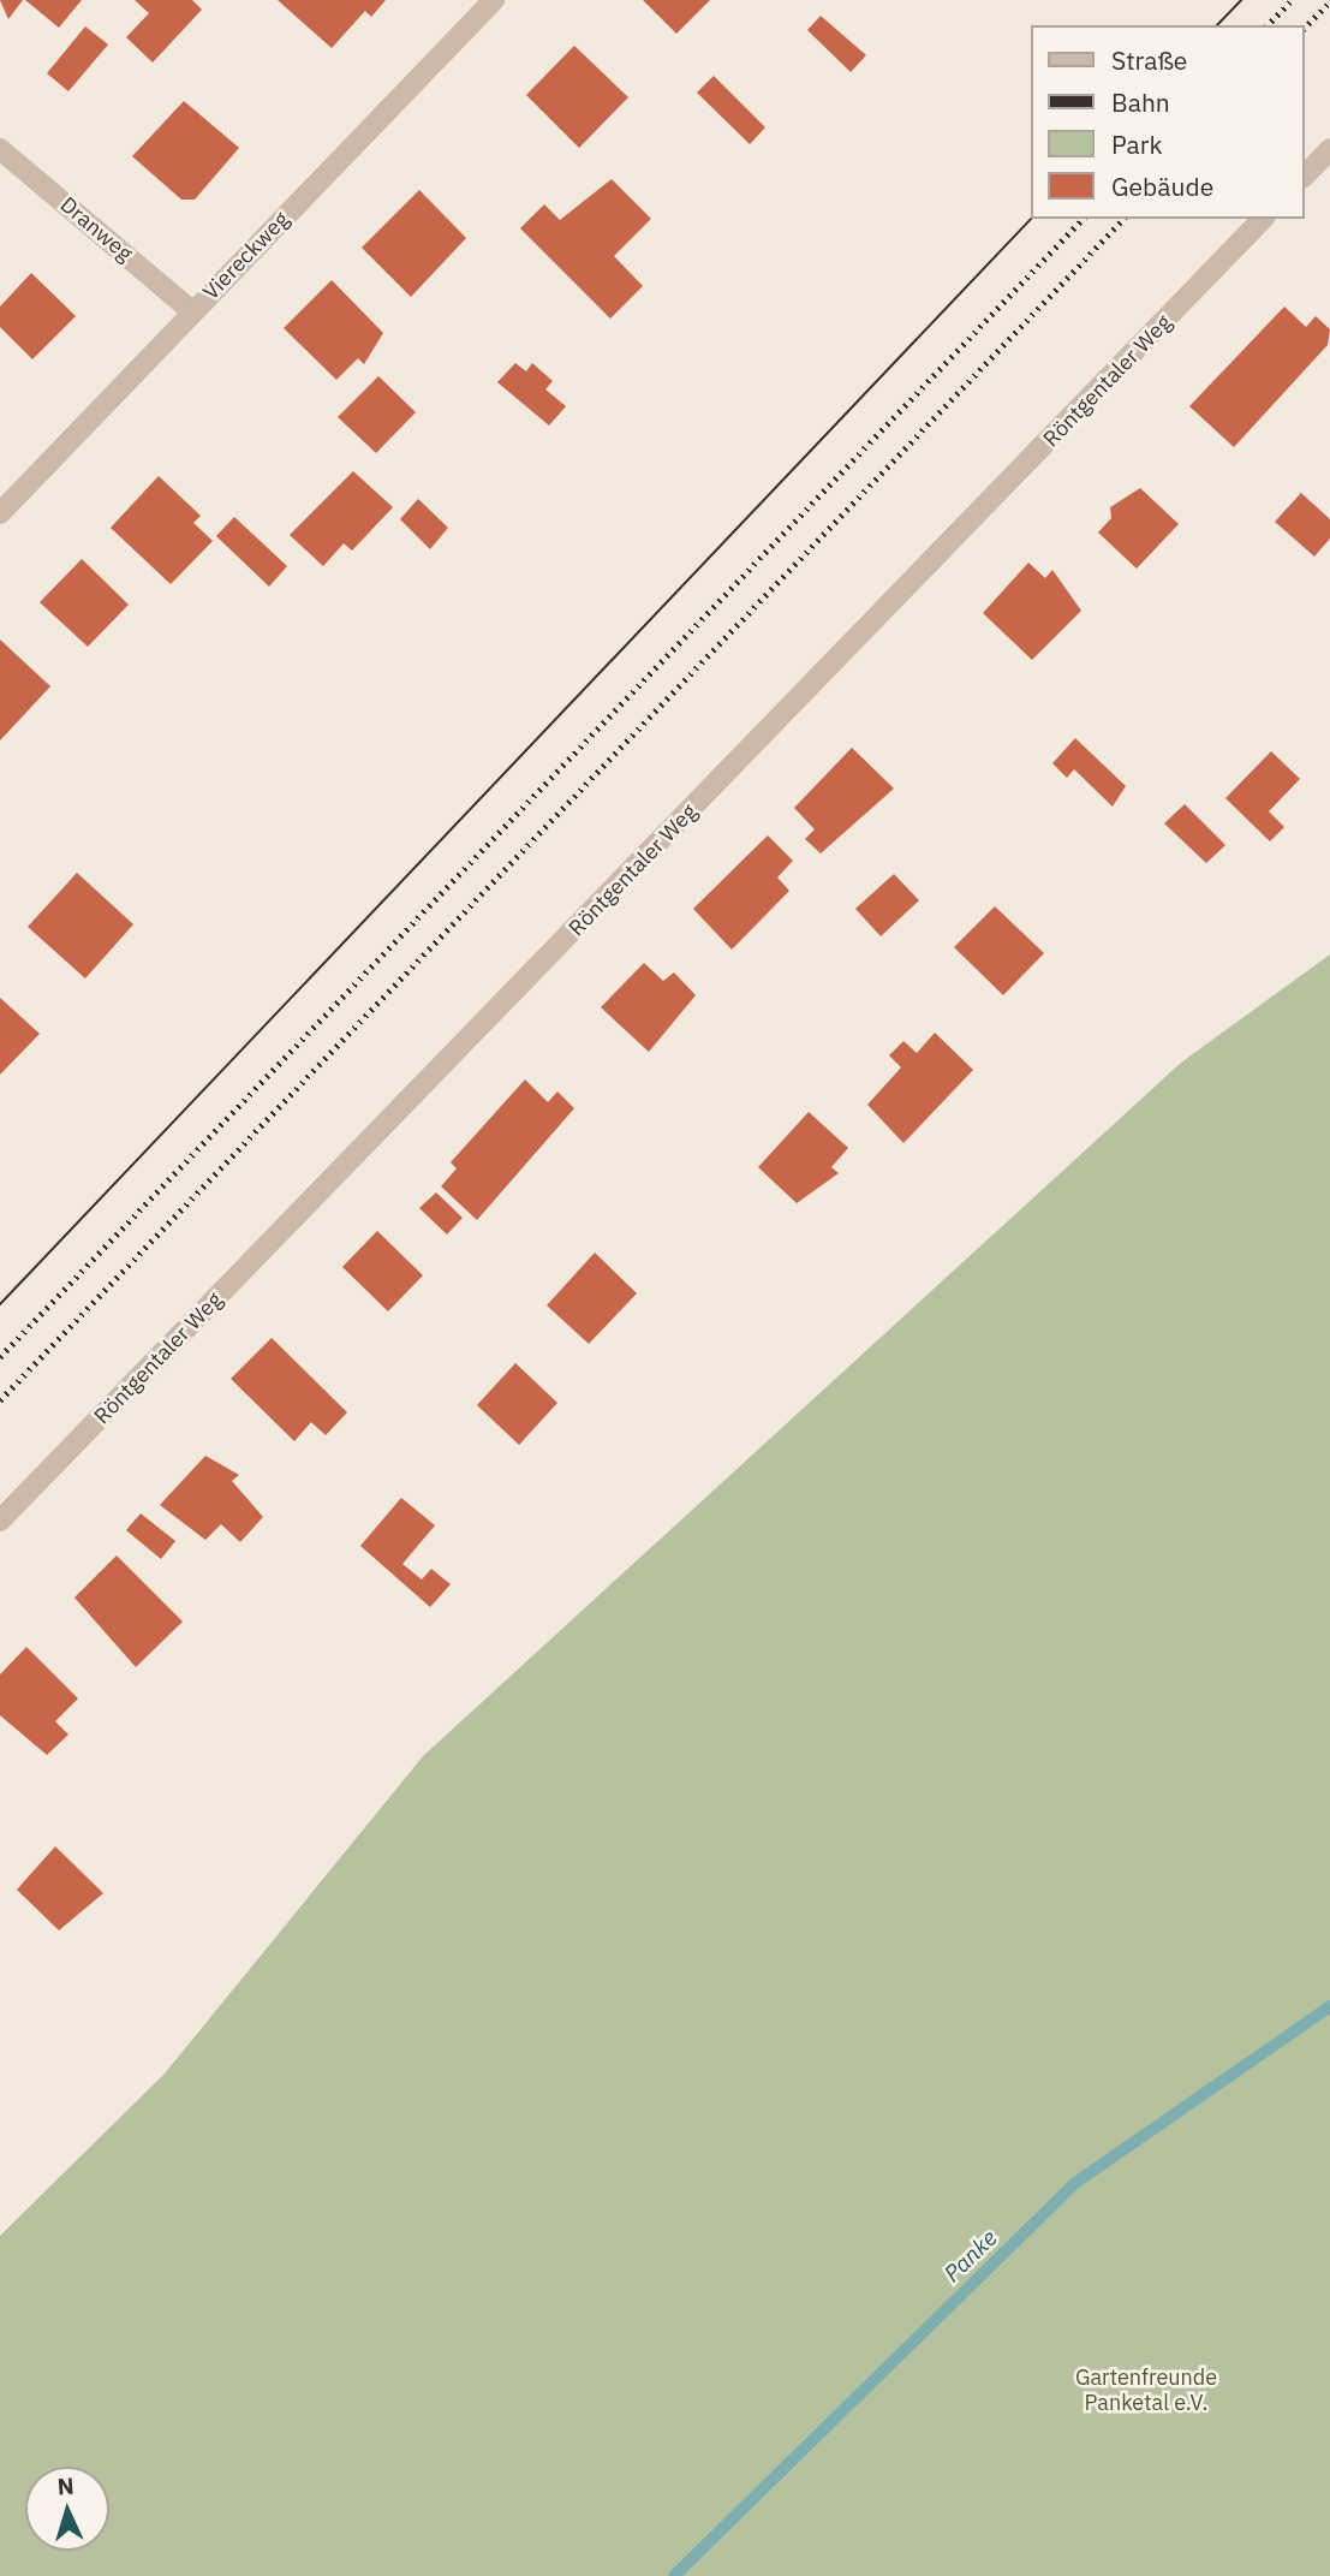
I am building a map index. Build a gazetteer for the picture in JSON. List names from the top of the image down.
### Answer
{
  "streets": {
    "street": ["Dranweg", "Viereckweg", "Röntgentaler Weg"]
  },
  "crossings": [
    ["Dranweg", "Viereckweg"]
  ],
  "water": ["Panke"],
  "parks": ["Gartenfreunde Panketal e.V."],
  "legend": [
    "Straße",
    "Bahn",
    "Park",
    "Gebäude"
  ],
  "north": "top"
}
